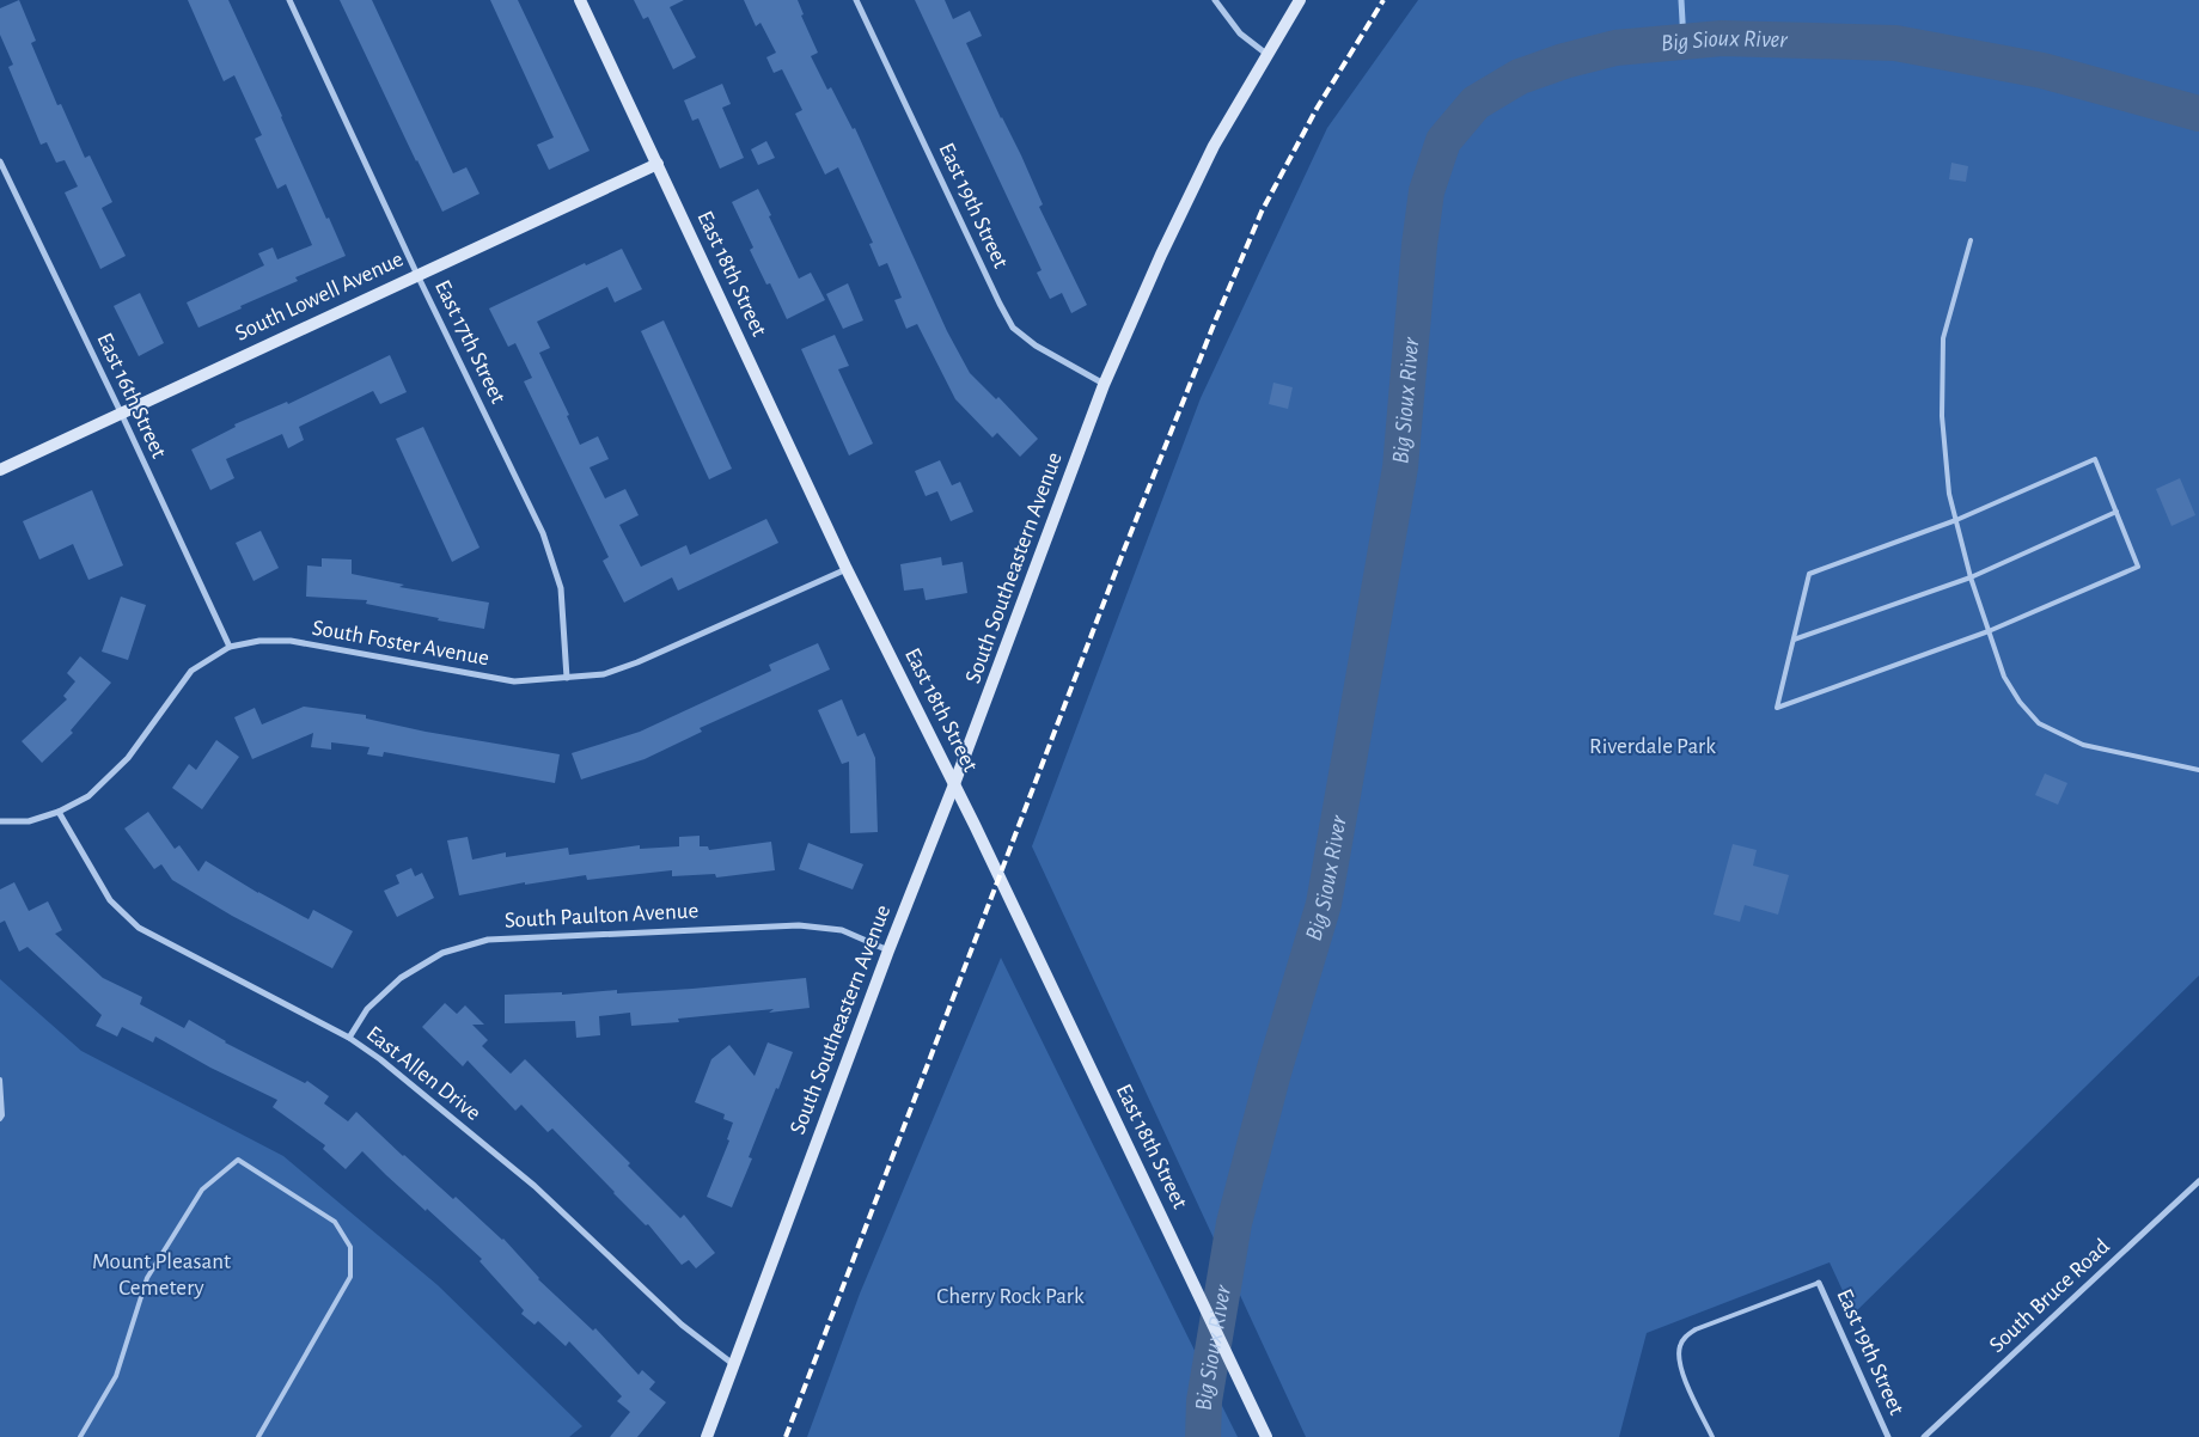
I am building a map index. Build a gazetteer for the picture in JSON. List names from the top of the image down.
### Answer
{
  "streets": {
    "street": [
      "East 19th Street",
      "East 18th Street",
      "South Lowell Avenue",
      "East 17th Street",
      "East 16th Street",
      "South Southeastern Avenue",
      "South Foster Avenue",
      "South Paulton Avenue",
      "East Allen Drive",
      "South Bruce Road"
    ]
  },
  "crossings": [
    ["East 19th Street", "South Southeastern Avenue"],
    ["East 18th Street", "South Lowell Avenue"],
    ["East 18th Street", "South Southeastern Avenue"],
    ["East 18th Street", "South Foster Avenue"],
    ["South Lowell Avenue", "East 17th Street"],
    ["South Lowell Avenue", "East 16th Street"],
    ["East 17th Street", "South Foster Avenue"],
    ["East 16th Street", "South Foster Avenue"],
    ["South Southeastern Avenue", "South Paulton Avenue"],
    ["South Southeastern Avenue", "East Allen Drive"],
    ["South Foster Avenue", "East Allen Drive"],
    ["South Paulton Avenue", "East Allen Drive"]
  ],
  "water": ["Big Sioux River"],
  "parks": ["Riverdale Park", "Mount Pleasant Cemetery", "Cherry Rock Park"]
}
